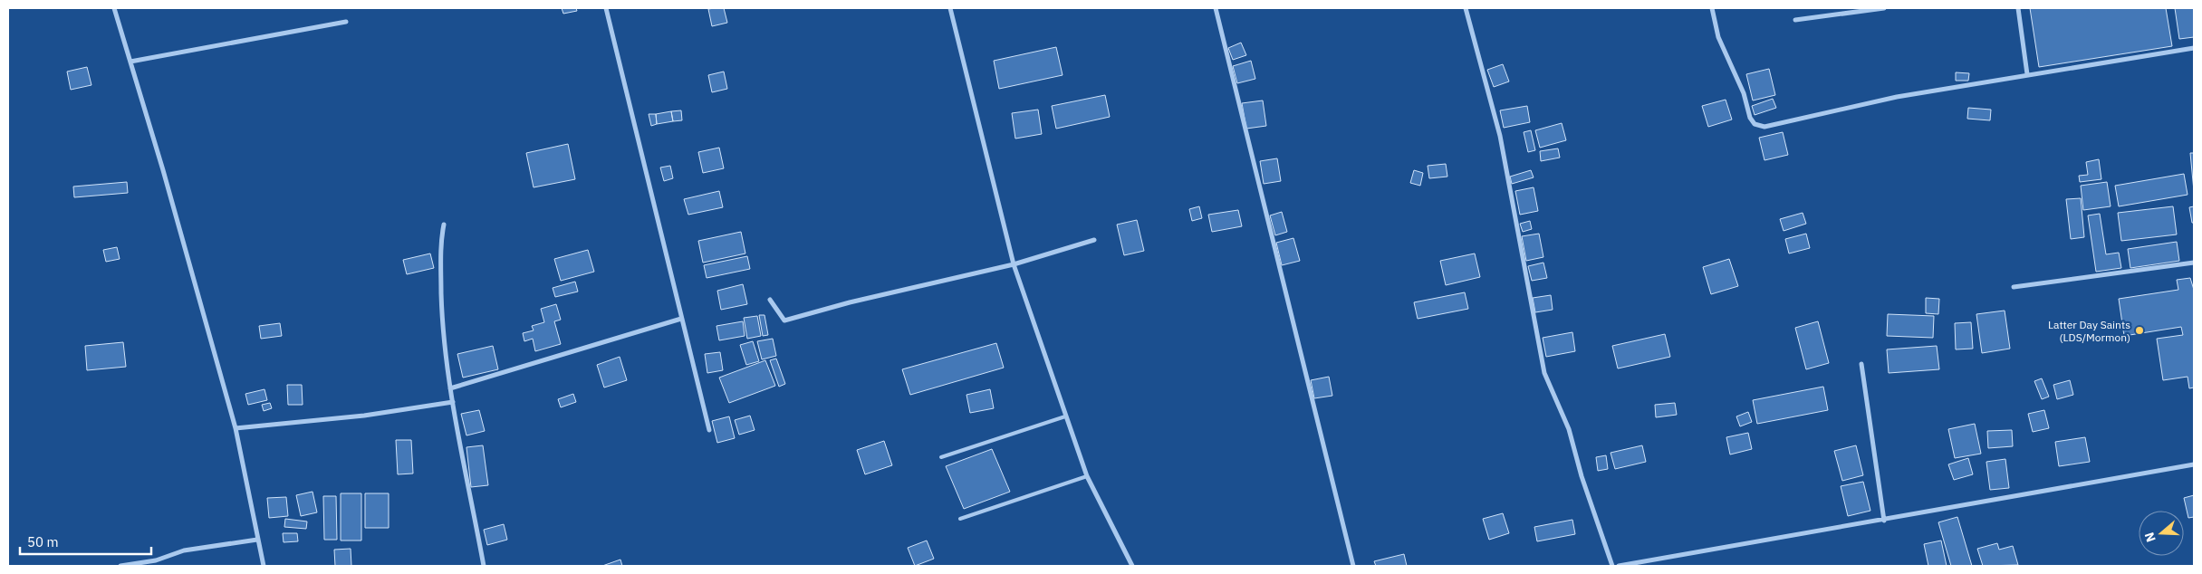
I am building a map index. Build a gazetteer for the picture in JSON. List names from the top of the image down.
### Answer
{
  "places": ["Latter Day Saints (LDS/Mormon)"],
  "scale_bar": "50 m",
  "north": "left"
}
